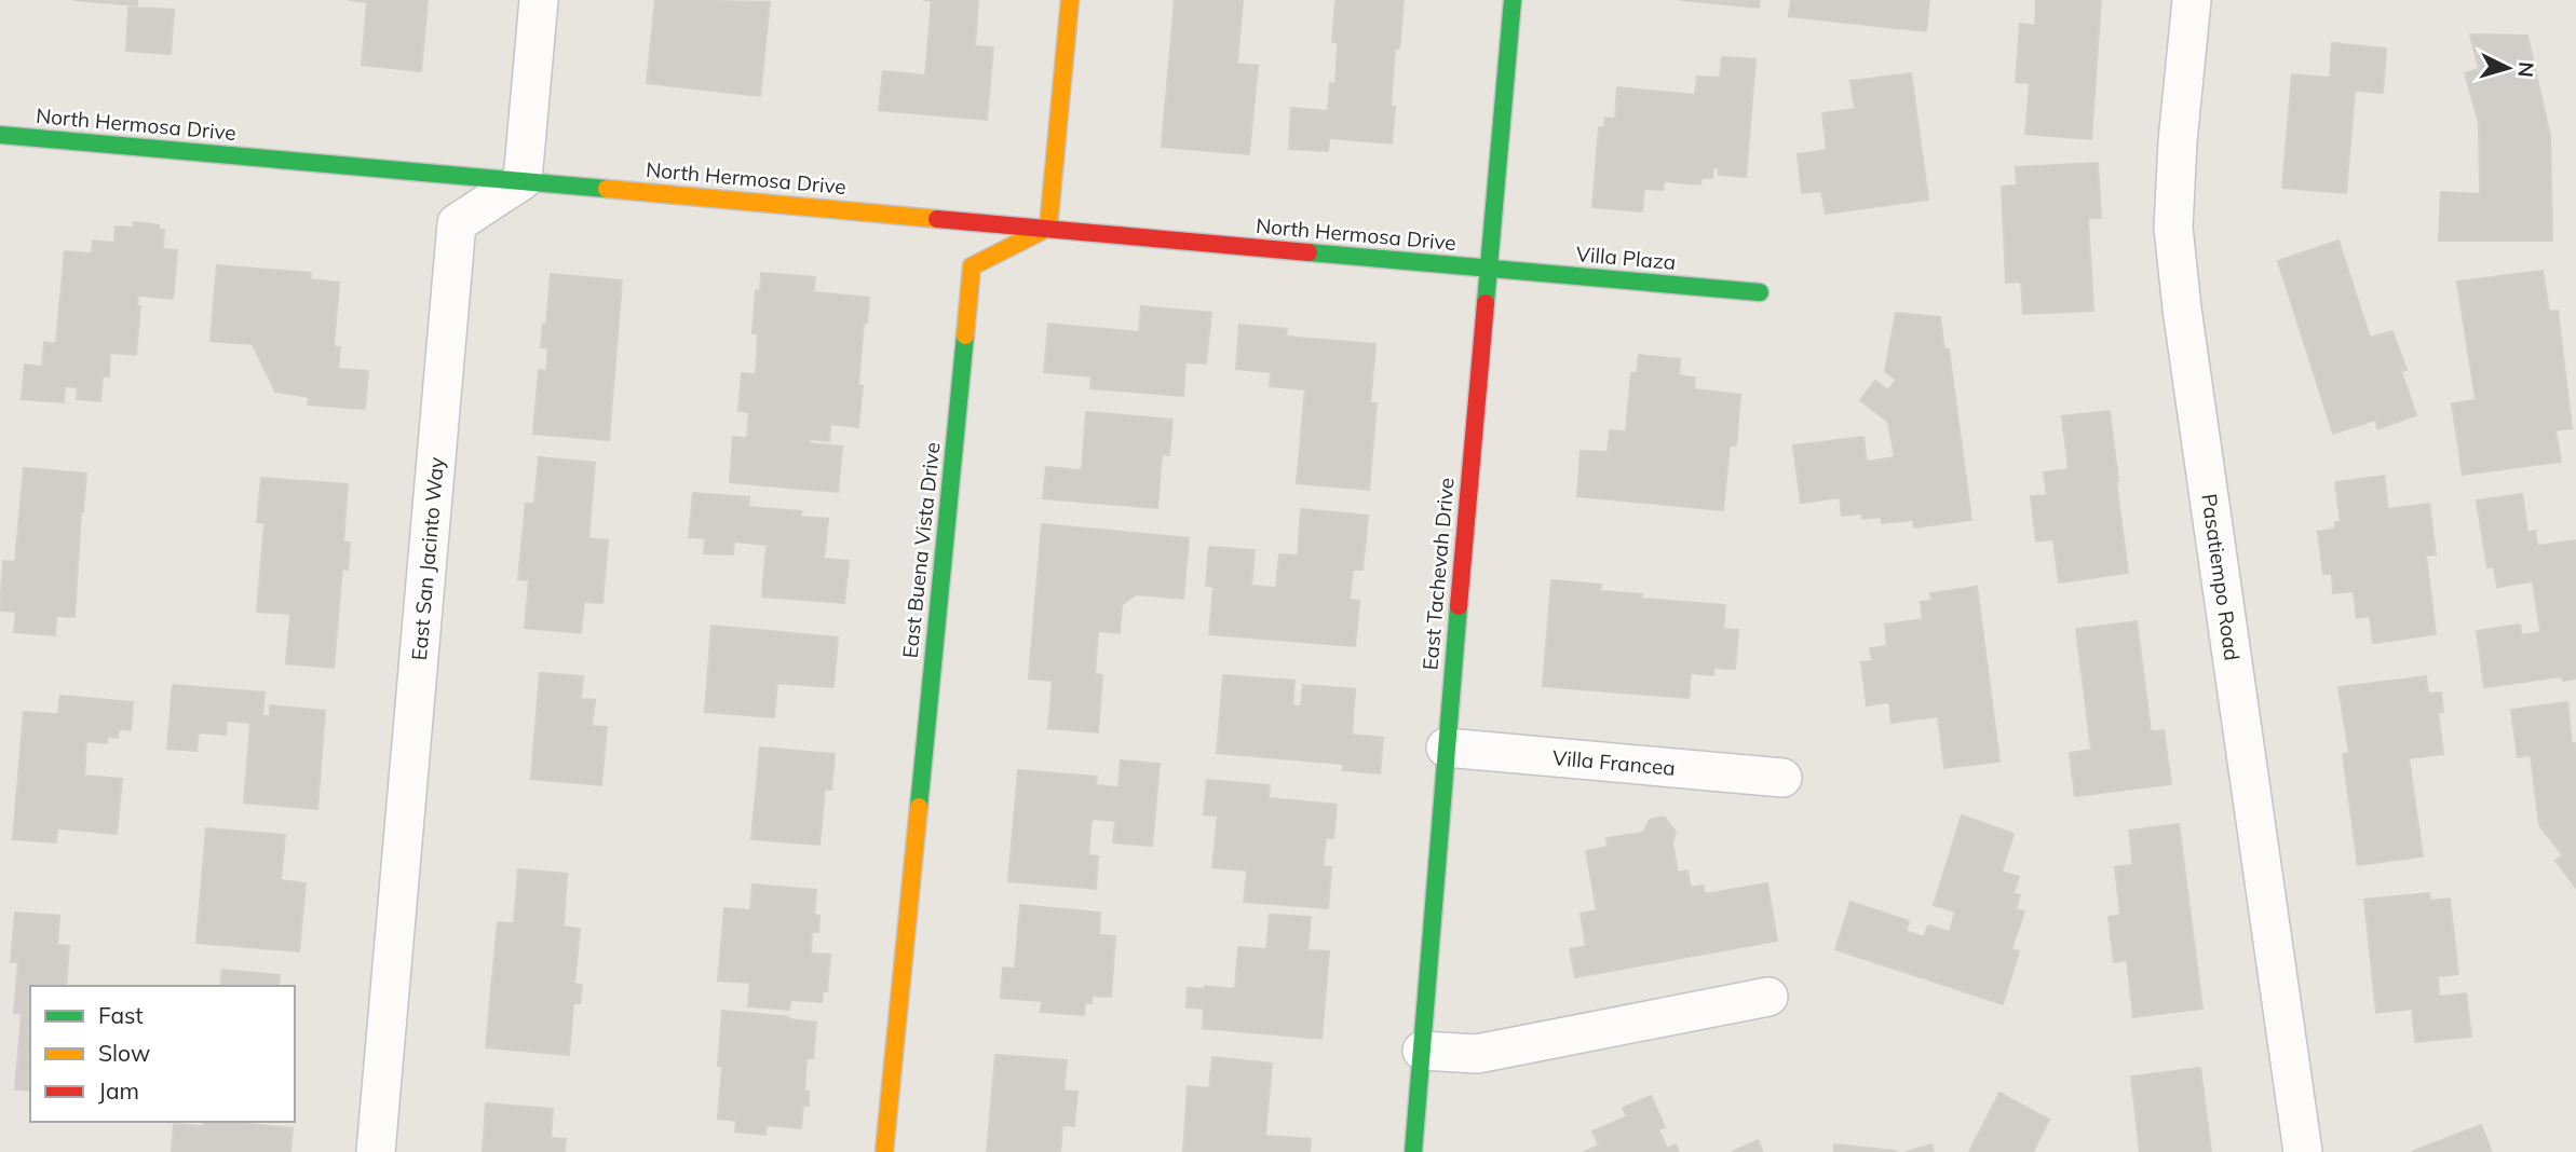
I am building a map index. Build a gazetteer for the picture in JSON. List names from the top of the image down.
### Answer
{
  "streets": {
    "street": [
      "North Hermosa Drive",
      "Villa Plaza",
      "East Buena Vista Drive",
      "East San Jacinto Way",
      "East Tachevah Drive",
      "Pasatiempo Road",
      "Villa Francea"
    ]
  },
  "crossings": [
    ["North Hermosa Drive", "Villa Plaza"],
    ["North Hermosa Drive", "East Buena Vista Drive"],
    ["North Hermosa Drive", "East San Jacinto Way"],
    ["North Hermosa Drive", "East Tachevah Drive"],
    ["Villa Plaza", "East Tachevah Drive"],
    ["East Tachevah Drive", "Villa Francea"]
  ],
  "legend": ["Fast", "Slow", "Jam"],
  "north": "right"
}
